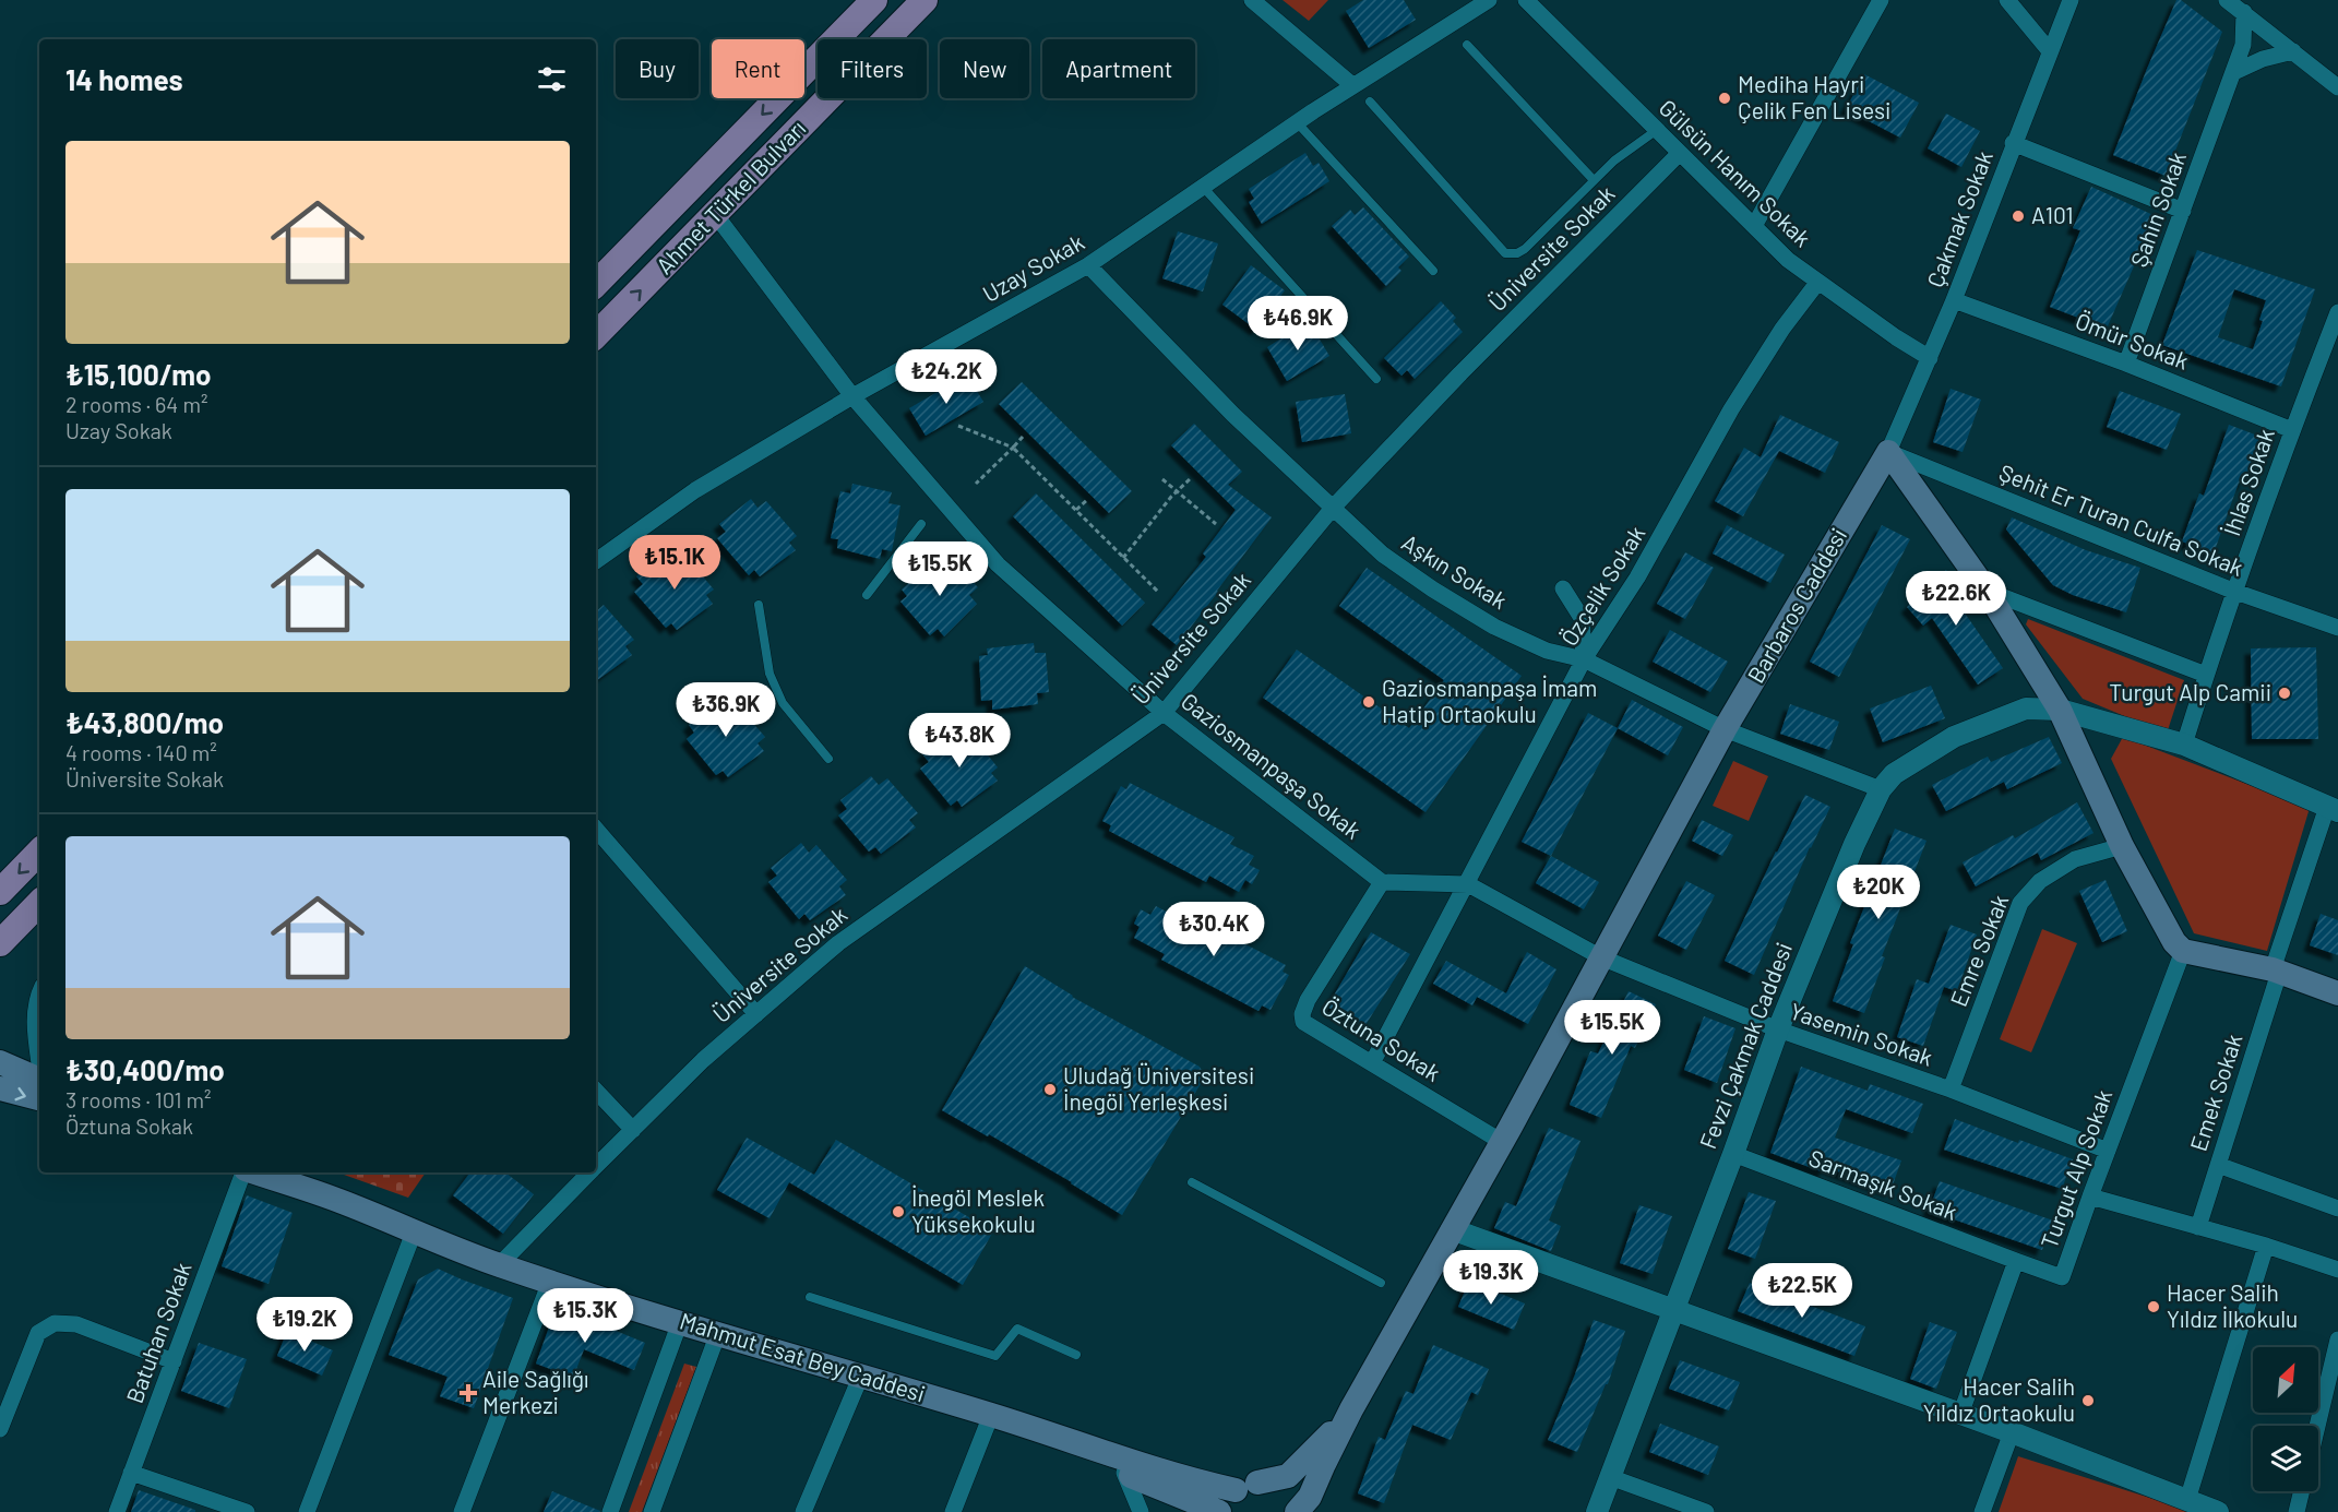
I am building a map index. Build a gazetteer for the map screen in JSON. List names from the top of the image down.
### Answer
{
  "streets": {
    "main road": ["Ahmet Türkel Bulvarı", "Barbaros Caddesi", "Mahmut Esat Bey Caddesi"],
    "street": [
      "Gülsün Hanım Sokak",
      "Şahin Sokak",
      "Çakmak Sokak",
      "Üniversite Sokak",
      "Uzay Sokak",
      "Ömür Sokak",
      "İhlas Sokak",
      "Şehit Er Turan Culfa Sokak",
      "Aşkın Sokak",
      "Özçelik Sokak",
      "Gaziosmanpaşa Sokak",
      "Emre Sokak",
      "Yasemin Sokak",
      "Öztuna Sokak",
      "Fevzi Çakmak Caddesi",
      "Emek Sokak",
      "Turgut Alp Sokak",
      "Sarmaşık Sokak",
      "Batuhan Sokak"
    ]
  },
  "crossings": [
    ["Gülsün Hanım Sokak", "Çakmak Sokak"],
    ["Gülsün Hanım Sokak", "Üniversite Sokak"],
    ["Gülsün Hanım Sokak", "Özçelik Sokak"],
    ["Ahmet Türkel Bulvarı", "Gaziosmanpaşa Sokak"],
    ["Şahin Sokak", "Ömür Sokak"],
    ["Çakmak Sokak", "Ömür Sokak"],
    ["Çakmak Sokak", "Şehit Er Turan Culfa Sokak"],
    ["Çakmak Sokak", "Barbaros Caddesi"],
    ["Üniversite Sokak", "Aşkın Sokak"],
    ["Üniversite Sokak", "Gaziosmanpaşa Sokak"],
    ["Üniversite Sokak", "Mahmut Esat Bey Caddesi"],
    ["Uzay Sokak", "Aşkın Sokak"],
    ["Uzay Sokak", "Gaziosmanpaşa Sokak"],
    ["Ömür Sokak", "İhlas Sokak"],
    ["İhlas Sokak", "Şehit Er Turan Culfa Sokak"],
    ["İhlas Sokak", "Fevzi Çakmak Caddesi"],
    ["Şehit Er Turan Culfa Sokak", "Barbaros Caddesi"],
    ["Aşkın Sokak", "Özçelik Sokak"],
    ["Aşkın Sokak", "Barbaros Caddesi"],
    ["Aşkın Sokak", "Fevzi Çakmak Caddesi"],
    ["Özçelik Sokak", "Öztuna Sokak"],
    ["Barbaros Caddesi", "Yasemin Sokak"],
    ["Barbaros Caddesi", "Öztuna Sokak"],
    ["Gaziosmanpaşa Sokak", "Öztuna Sokak"],
    ["Emre Sokak", "Yasemin Sokak"],
    ["Yasemin Sokak", "Fevzi Çakmak Caddesi"],
    ["Yasemin Sokak", "Turgut Alp Sokak"],
    ["Fevzi Çakmak Caddesi", "Emek Sokak"],
    ["Fevzi Çakmak Caddesi", "Sarmaşık Sokak"],
    ["Turgut Alp Sokak", "Sarmaşık Sokak"]
  ],
  "places": {
    "other": [
      "Mediha Hayri Çelik Fen Lisesi",
      "A101",
      "Turgut Alp Camii",
      "Gaziosmanpaşa İmam Hatip Ortaokulu",
      "Uludağ Üniversitesi İnegöl Yerleşkesi",
      "İnegöl Meslek Yüksekokulu",
      "Hacer Salih Yıldız İlkokulu",
      "Hacer Salih Yıldız Ortaokulu"
    ],
    "health": ["Aile Sağlığı Merkezi"]
  },
  "north": "top right",
  "page": {
    "chip": [
      "Buy",
      "Rent",
      "Filters",
      "New",
      "Apartment"
    ],
    "heading": "14 homes",
    "list": [
      {
        "name": "₺15,100/mo",
        "note": "2 rooms · 64 m² · Uzay Sokak"
      },
      {
        "name": "₺43,800/mo",
        "note": "4 rooms · 140 m² · Üniversite Sokak"
      },
      {
        "name": "₺30,400/mo",
        "note": "3 rooms · 101 m² · Öztuna Sokak"
      }
    ],
    "price": [
      "₺46.9K",
      "₺24.2K",
      "₺15.1K",
      "₺15.5K",
      "₺22.6K",
      "₺36.9K",
      "₺43.8K",
      "₺20K",
      "₺30.4K",
      "₺15.5K",
      "₺19.3K",
      "₺22.5K",
      "₺15.3K",
      "₺19.2K"
    ]
  }
}
